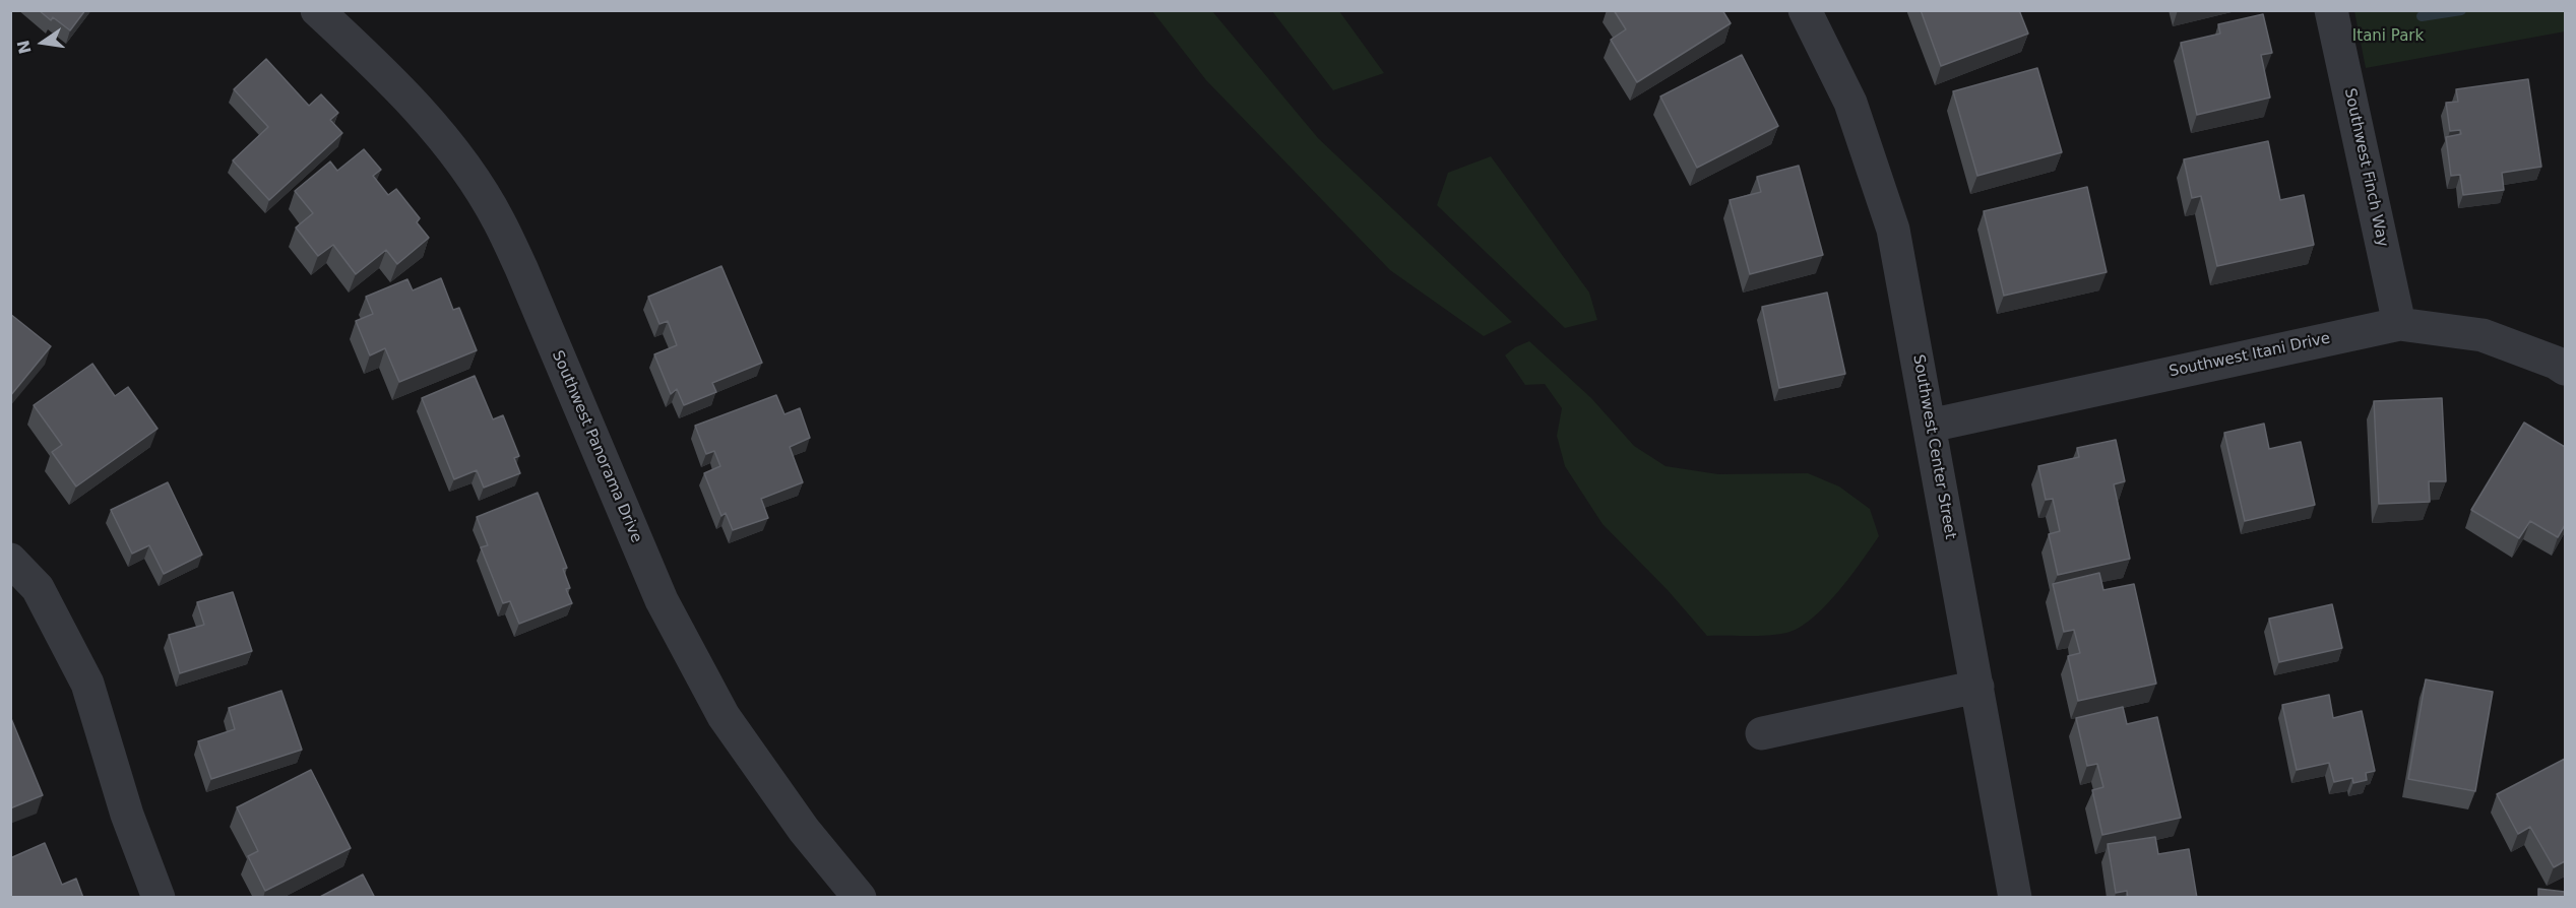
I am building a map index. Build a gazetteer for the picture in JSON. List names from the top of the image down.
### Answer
{
  "streets": {
    "street": [
      "Southwest Finch Way",
      "Southwest Itani Drive",
      "Southwest Panorama Drive",
      "Southwest Center Street"
    ]
  },
  "crossings": [
    ["Southwest Finch Way", "Southwest Itani Drive"],
    ["Southwest Itani Drive", "Southwest Center Street"]
  ],
  "parks": ["Itani Park"],
  "north": "left"
}
